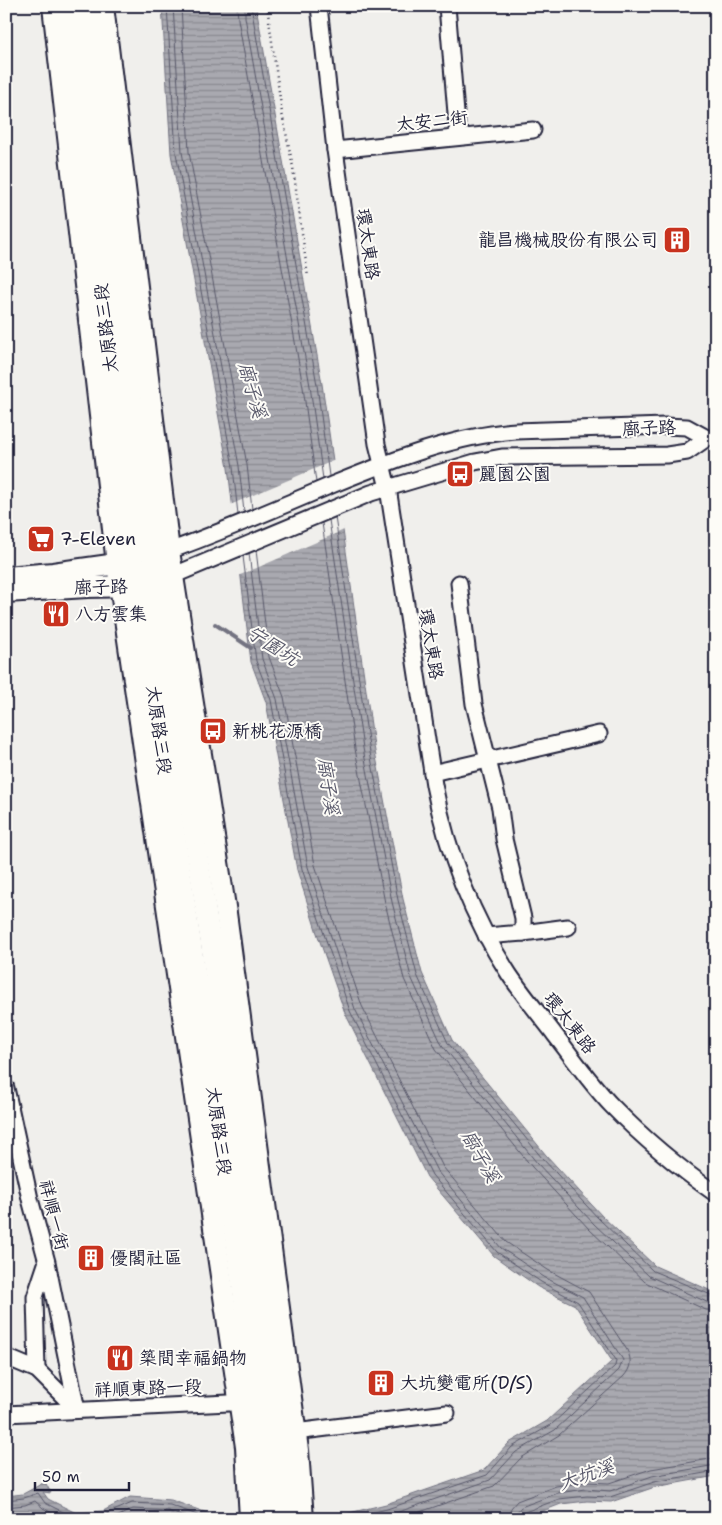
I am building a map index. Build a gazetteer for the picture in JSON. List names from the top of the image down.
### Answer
{
  "streets": {
    "main road": ["太原路三段", "廍子路"],
    "street": [
      "太安二街",
      "環太東路",
      "祥順一街",
      "祥順東路一段"
    ]
  },
  "crossings": [
    ["太安二街", "環太東路"],
    ["環太東路", "廍子路"],
    ["太原路三段", "廍子路"],
    ["太原路三段", "祥順東路一段"],
    ["祥順一街", "祥順東路一段"]
  ],
  "water": ["廍子溪", "宁園坑", "大坑溪"],
  "places": {
    "building": ["龍昌機械股份有限公司", "優閣社區", "大坑變電所(D/S)"],
    "bus stop": ["麗園公園", "新桃花源橋"],
    "supermarket": ["7-Eleven"],
    "restaurant": ["八方雲集", "築間幸福鍋物"]
  },
  "scale_bar": "50 m"
}
